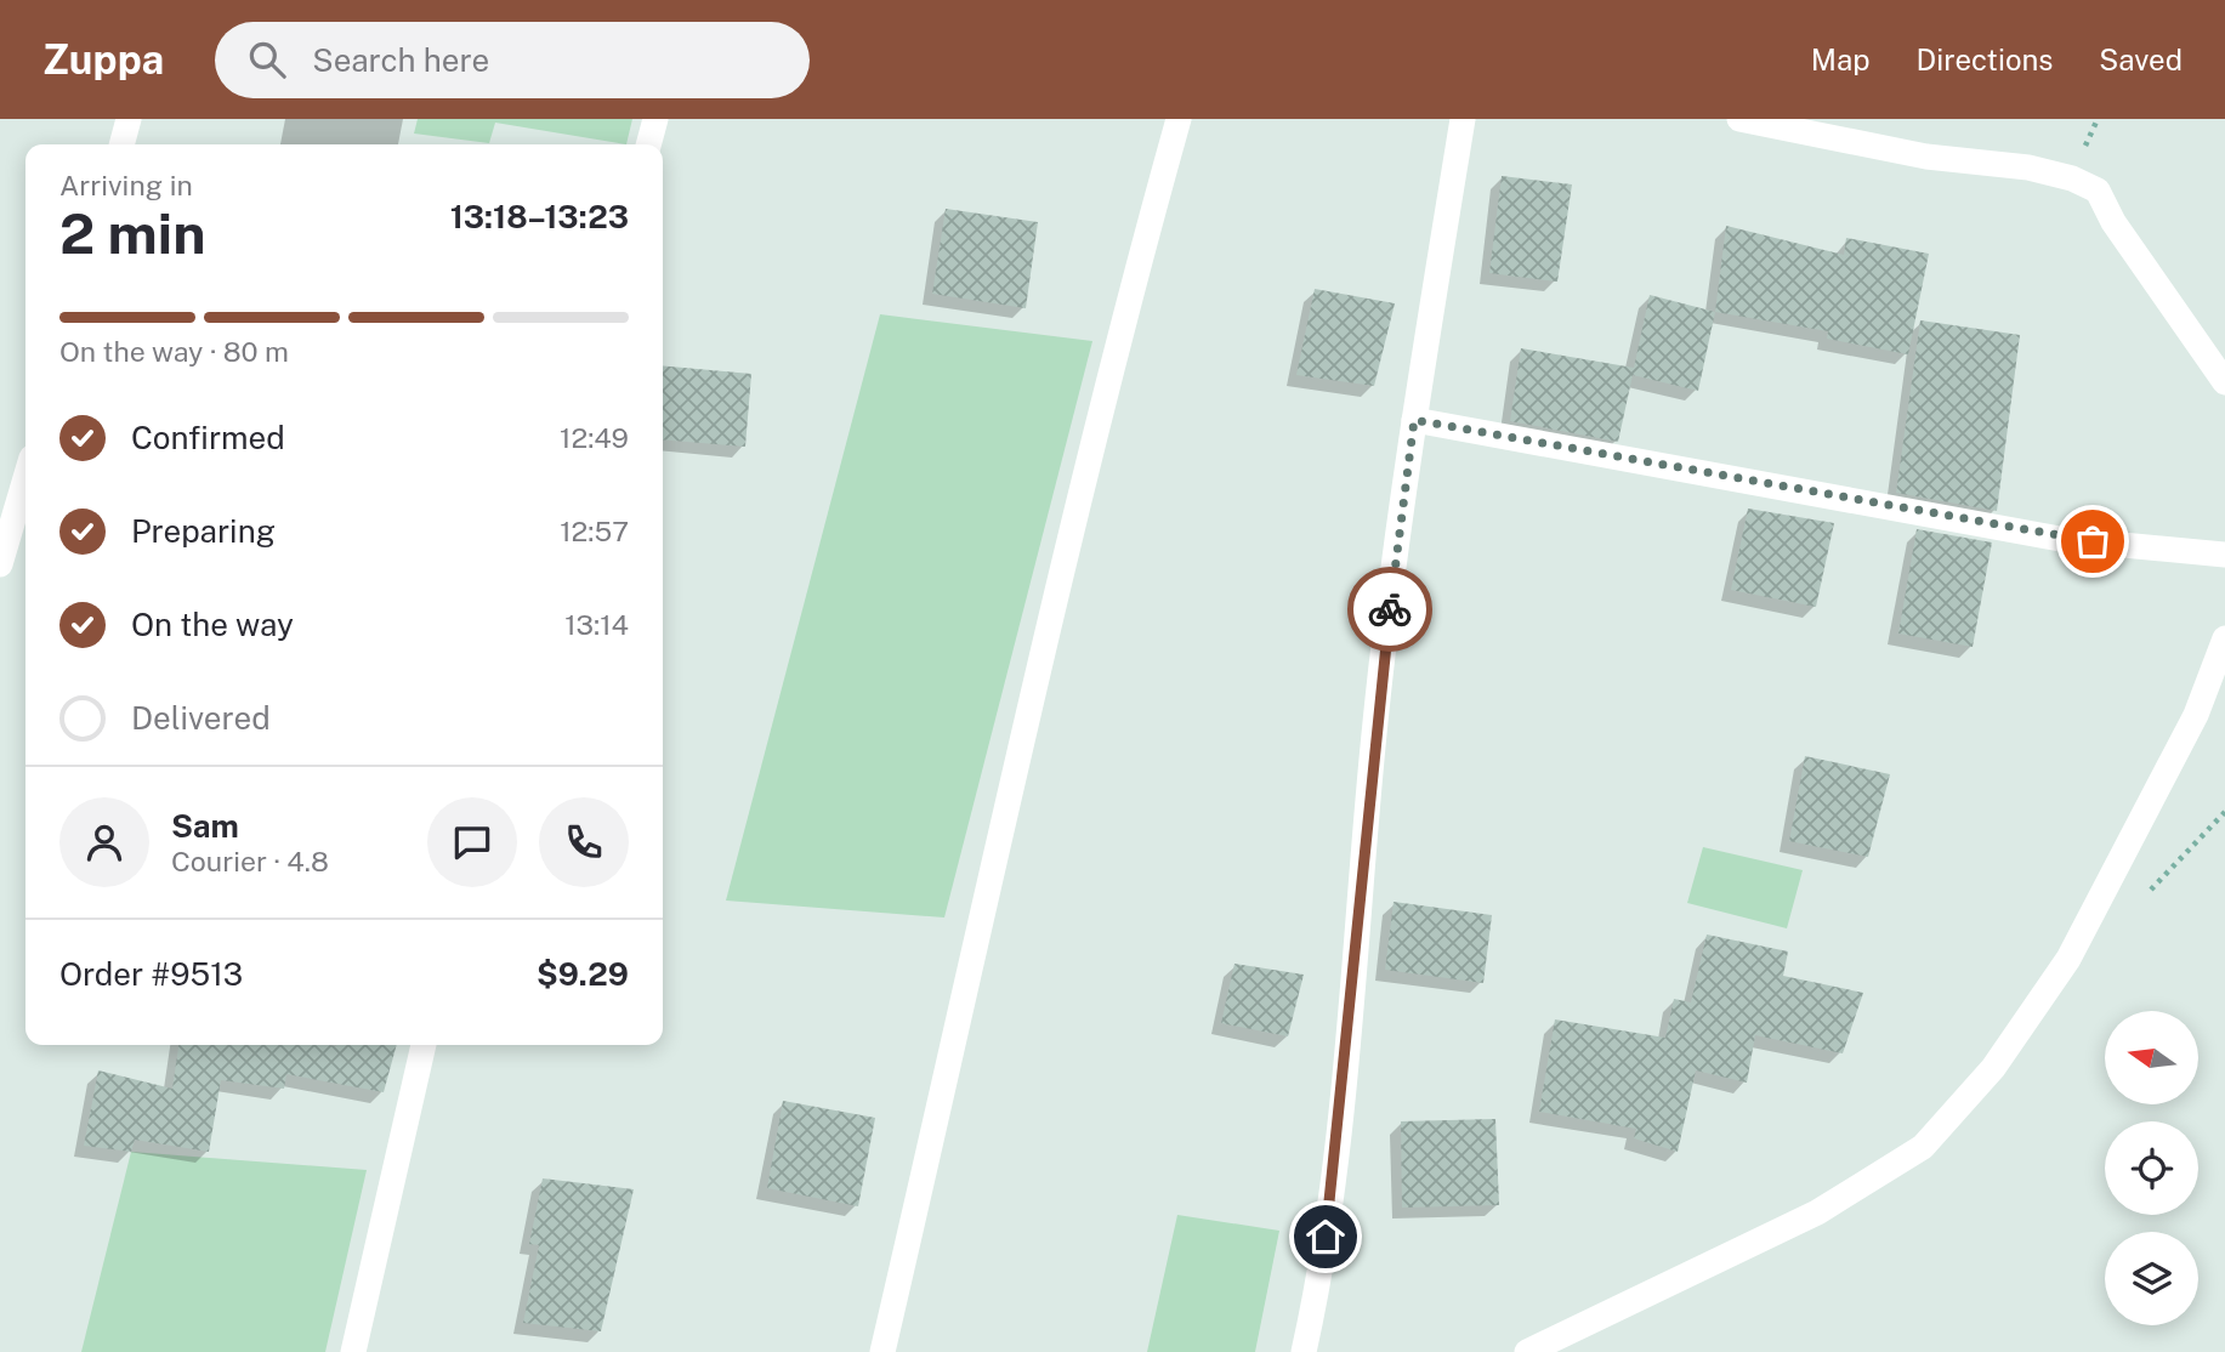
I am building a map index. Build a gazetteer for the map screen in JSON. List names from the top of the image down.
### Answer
{
  "north": "left",
  "page": {
    "header": "Zuppa",
    "search": "Search here",
    "nav": ["Map", "Directions", "Saved"],
    "heading": ["2 min", "Arriving in", "13:18–13:23"],
    "panel": [
      "Sam",
      "Courier · 4.8",
      "Order #9513",
      "$9.29"
    ],
    "bar": "On the way · 80 m",
    "list": [
      ["Confirmed", "12:49"],
      ["Preparing", "12:57"],
      ["On the way", "13:14"],
      "Delivered"
    ]
  }
}
